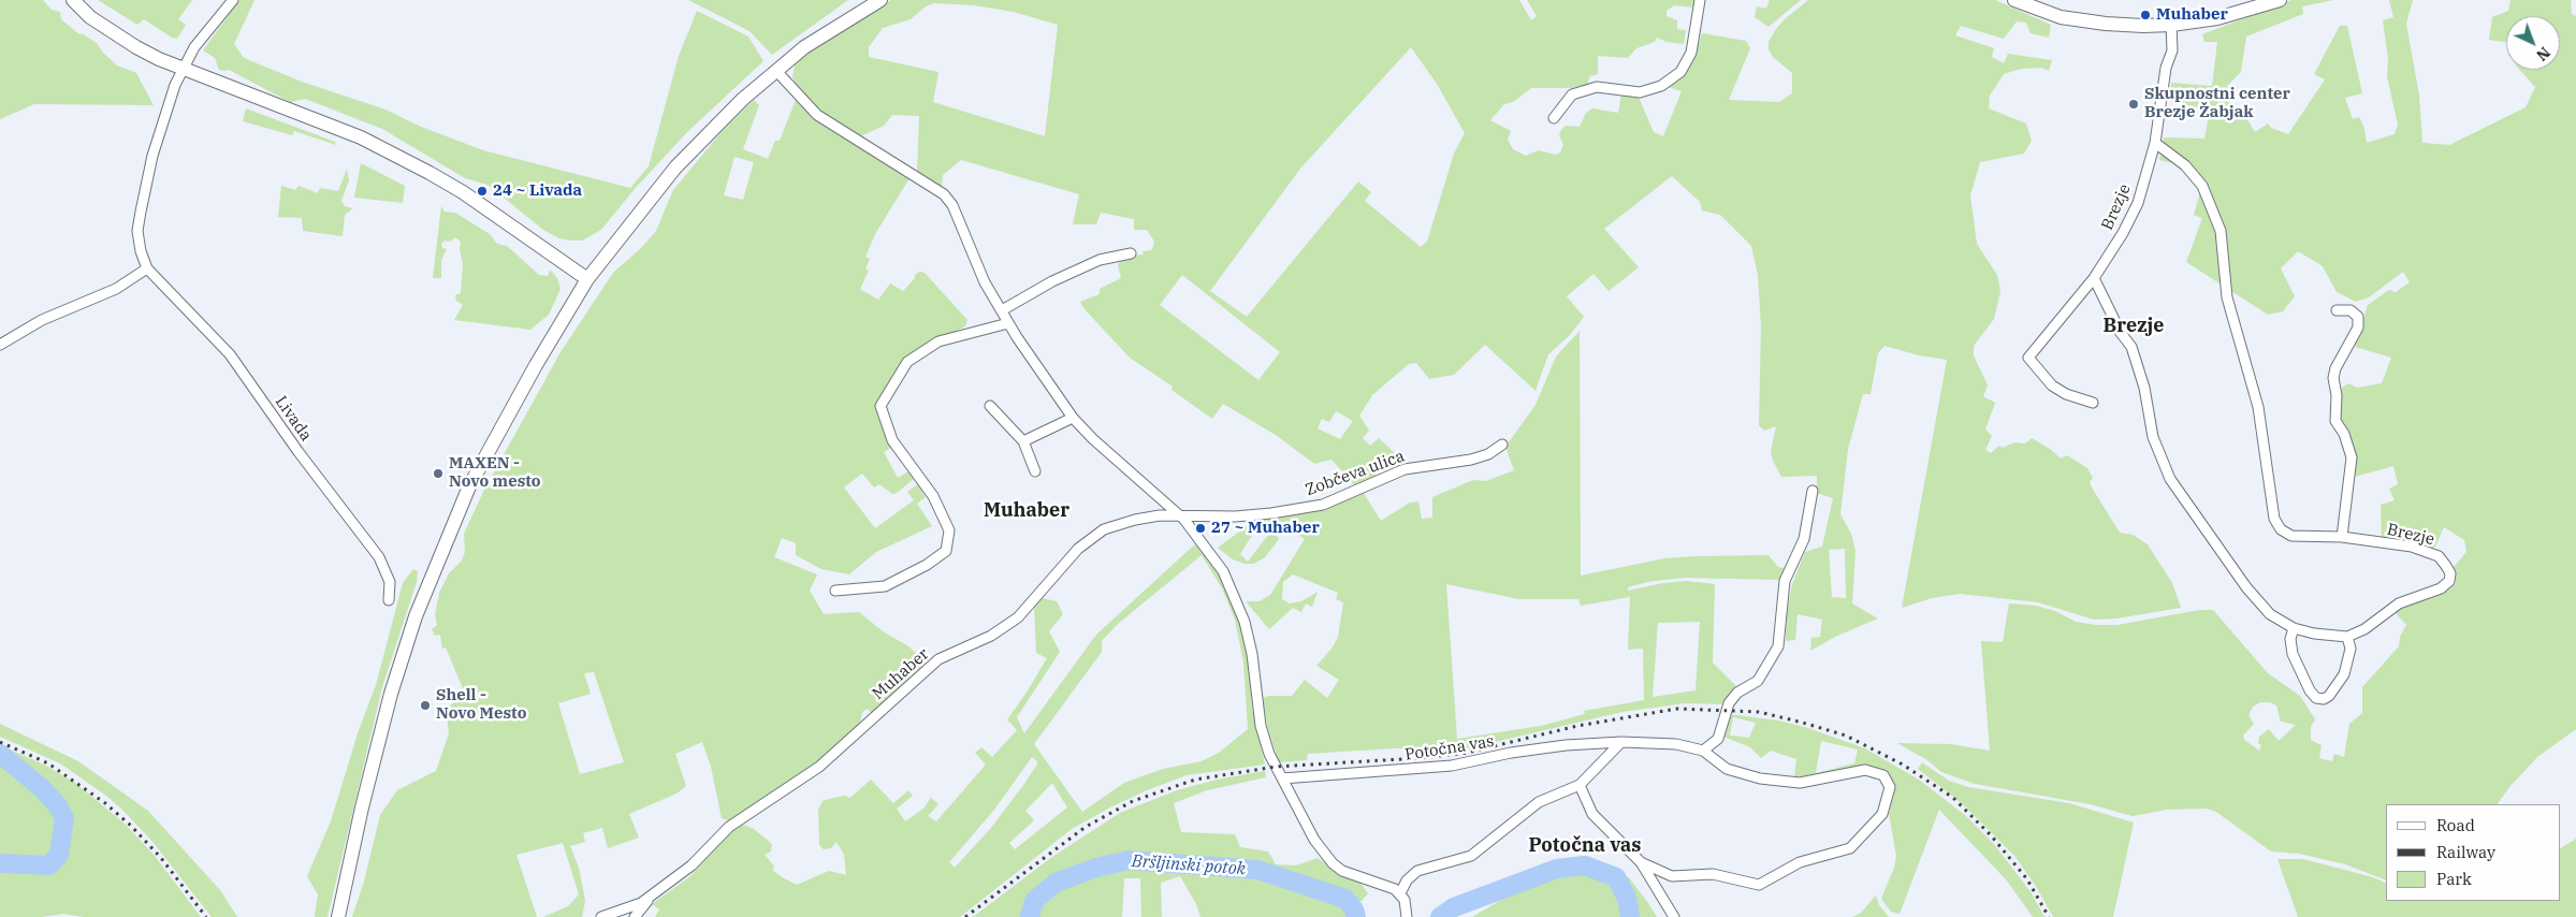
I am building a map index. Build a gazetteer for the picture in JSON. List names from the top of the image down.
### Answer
{
  "streets": {
    "street": [
      "Brezje",
      "Livada",
      "Zobčeva ulica",
      "Muhaber",
      "Potočna vas"
    ]
  },
  "crossings": [
    ["Zobčeva ulica", "Muhaber"]
  ],
  "districts": ["Brezje", "Muhaber", "Potočna vas"],
  "water": ["Bršljinski potok"],
  "places": [
    "Muhaber",
    "Skupnostni center Brezje Žabjak",
    "24 ~ Livada",
    "MAXEN - Novo mesto",
    "27 ~ Muhaber",
    "Shell - Novo Mesto"
  ],
  "legend": ["Road", "Railway", "Park"],
  "north": "bottom right"
}
